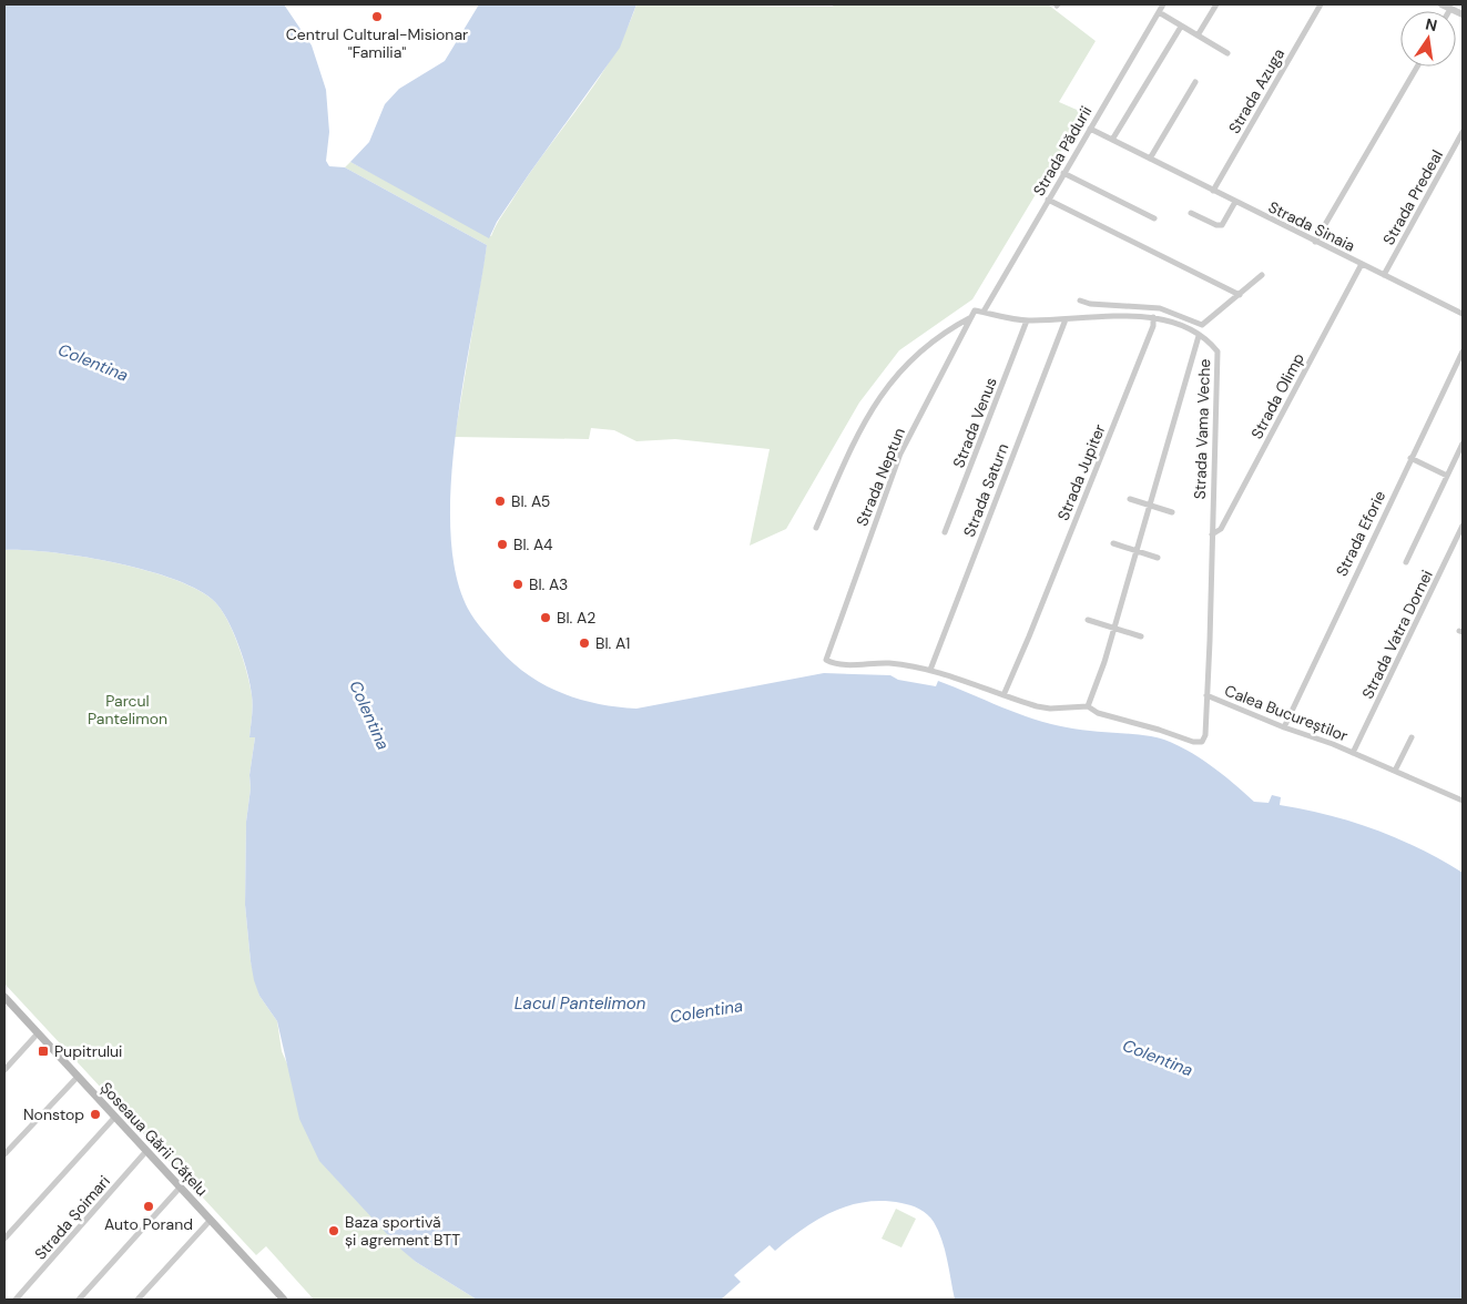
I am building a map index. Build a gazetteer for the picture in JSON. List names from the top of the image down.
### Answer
{
  "streets": {
    "main road": ["Șoseaua Gării Cățelu"],
    "street": [
      "Strada Azuga",
      "Strada Pădurii",
      "Strada Predeal",
      "Strada Sinaia",
      "Strada Olimp",
      "Strada Venus",
      "Strada Vama Veche",
      "Strada Jupiter",
      "Strada Neptun",
      "Strada Saturn",
      "Strada Eforie",
      "Strada Vatra Dornei",
      "Calea Bucureștilor",
      "Strada Șoimari"
    ]
  },
  "crossings": [
    ["Strada Azuga", "Strada Sinaia"],
    ["Strada Pădurii", "Strada Sinaia"],
    ["Strada Pădurii", "Strada Vama Veche"],
    ["Strada Predeal", "Strada Sinaia"],
    ["Strada Sinaia", "Strada Olimp"],
    ["Strada Olimp", "Strada Vama Veche"],
    ["Strada Venus", "Strada Vama Veche"],
    ["Strada Vama Veche", "Strada Jupiter"],
    ["Strada Vama Veche", "Strada Neptun"],
    ["Strada Vama Veche", "Strada Saturn"],
    ["Strada Vama Veche", "Calea Bucureștilor"],
    ["Strada Neptun", "Strada Saturn"],
    ["Strada Eforie", "Calea Bucureștilor"],
    ["Strada Vatra Dornei", "Calea Bucureștilor"],
    ["Șoseaua Gării Cățelu", "Strada Șoimari"]
  ],
  "water": ["Colentina", "Lacul Pantelimon"],
  "parks": ["Parcul Pantelimon"],
  "places": {
    "other": [
      "Centrul Cultural-Misionar \"Familia\"",
      "Bl. A5",
      "Bl. A4",
      "Bl. A3",
      "Bl. A2",
      "Bl. A1",
      "Nonstop",
      "Auto Porand",
      "Baza sportivă și agrement BTT"
    ],
    "transit": ["Pupitrului"]
  },
  "north": "top"
}
